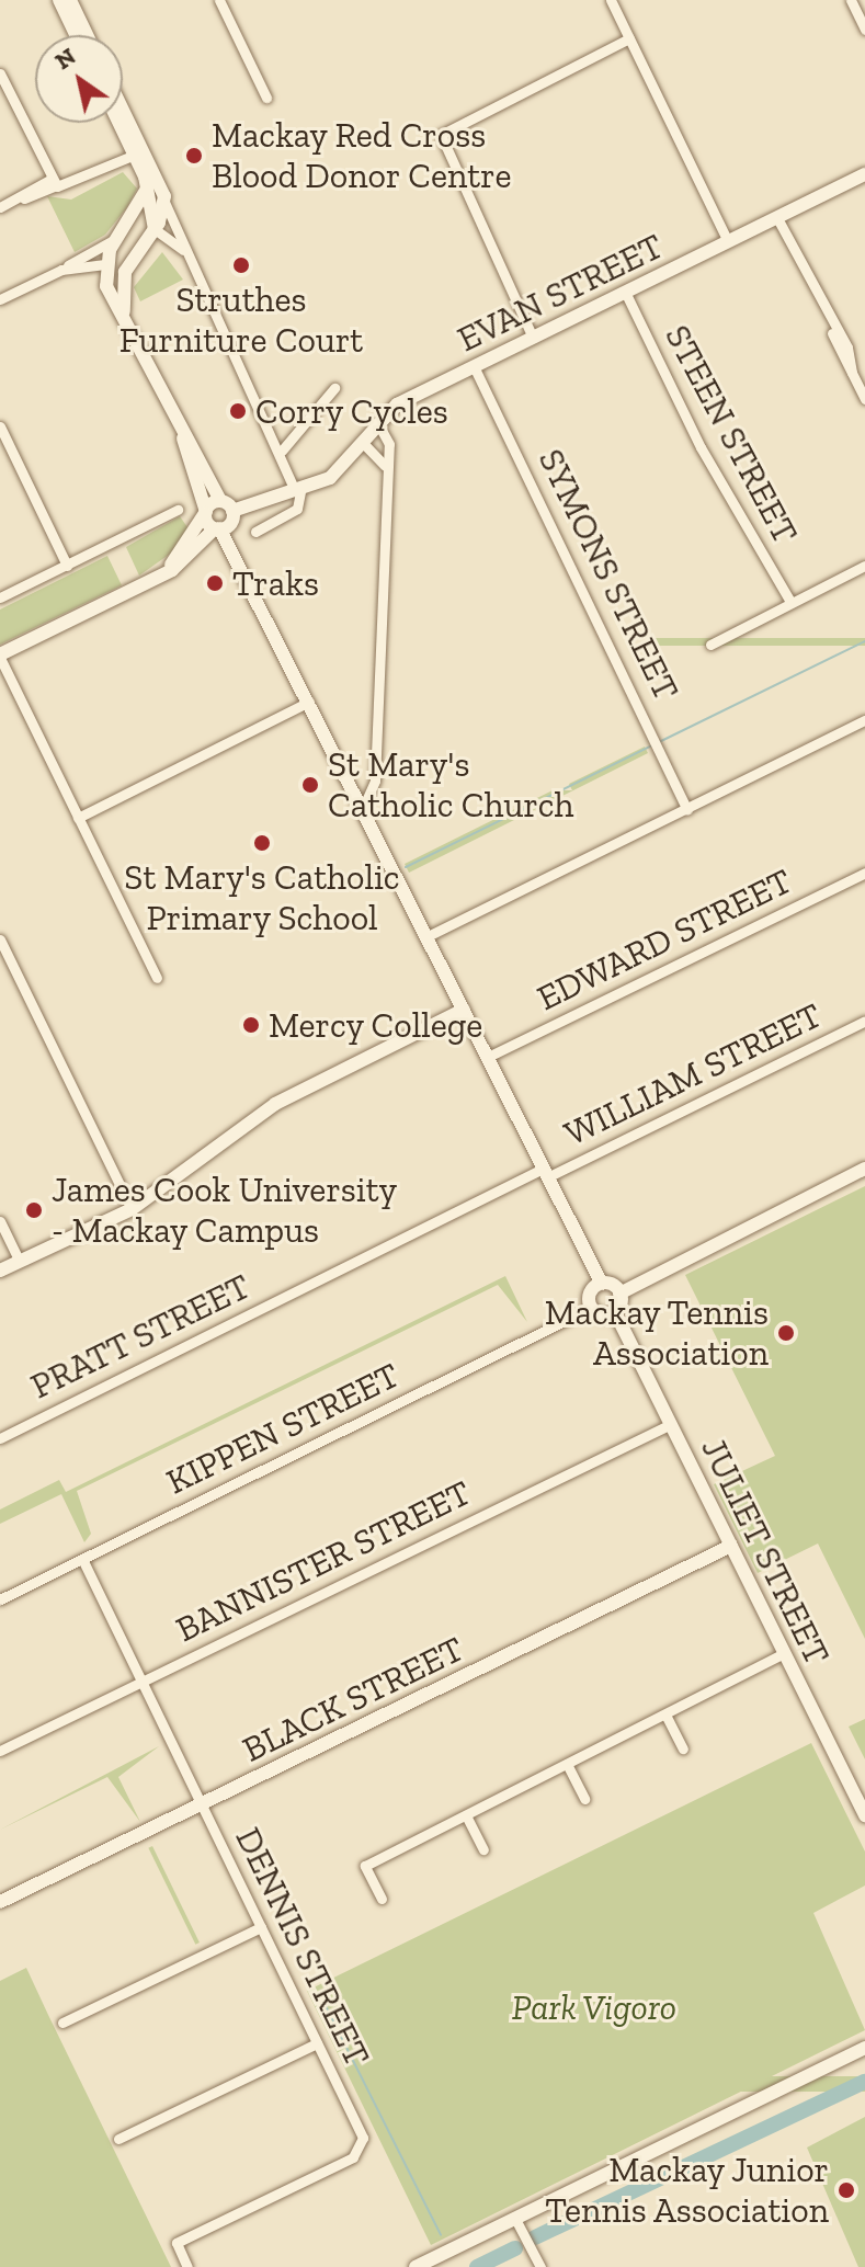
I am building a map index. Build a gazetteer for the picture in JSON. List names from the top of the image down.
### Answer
{
  "streets": {
    "street": [
      "EVAN STREET",
      "STEEN STREET",
      "SYMONS STREET",
      "EDWARD STREET",
      "WILLIAM STREET",
      "PRATT STREET",
      "KIPPEN STREET",
      "JULIET STREET",
      "BANNISTER STREET",
      "BLACK STREET",
      "DENNIS STREET"
    ]
  },
  "crossings": [
    ["EVAN STREET", "STEEN STREET"],
    ["EVAN STREET", "SYMONS STREET"],
    ["WILLIAM STREET", "PRATT STREET"],
    ["KIPPEN STREET", "DENNIS STREET"],
    ["JULIET STREET", "BANNISTER STREET"],
    ["JULIET STREET", "BLACK STREET"],
    ["BANNISTER STREET", "DENNIS STREET"],
    ["BLACK STREET", "DENNIS STREET"]
  ],
  "parks": ["Park Vigoro"],
  "places": [
    "Mackay Red Cross Blood Donor Centre",
    "Struthes Furniture Court",
    "Corry Cycles",
    "Traks",
    "St Mary's Catholic Church",
    "St Mary's Catholic Primary School",
    "Mercy College",
    "James Cook University - Mackay Campus",
    "Mackay Tennis Association",
    "Mackay Junior Tennis Association"
  ],
  "north": "top left"
}
